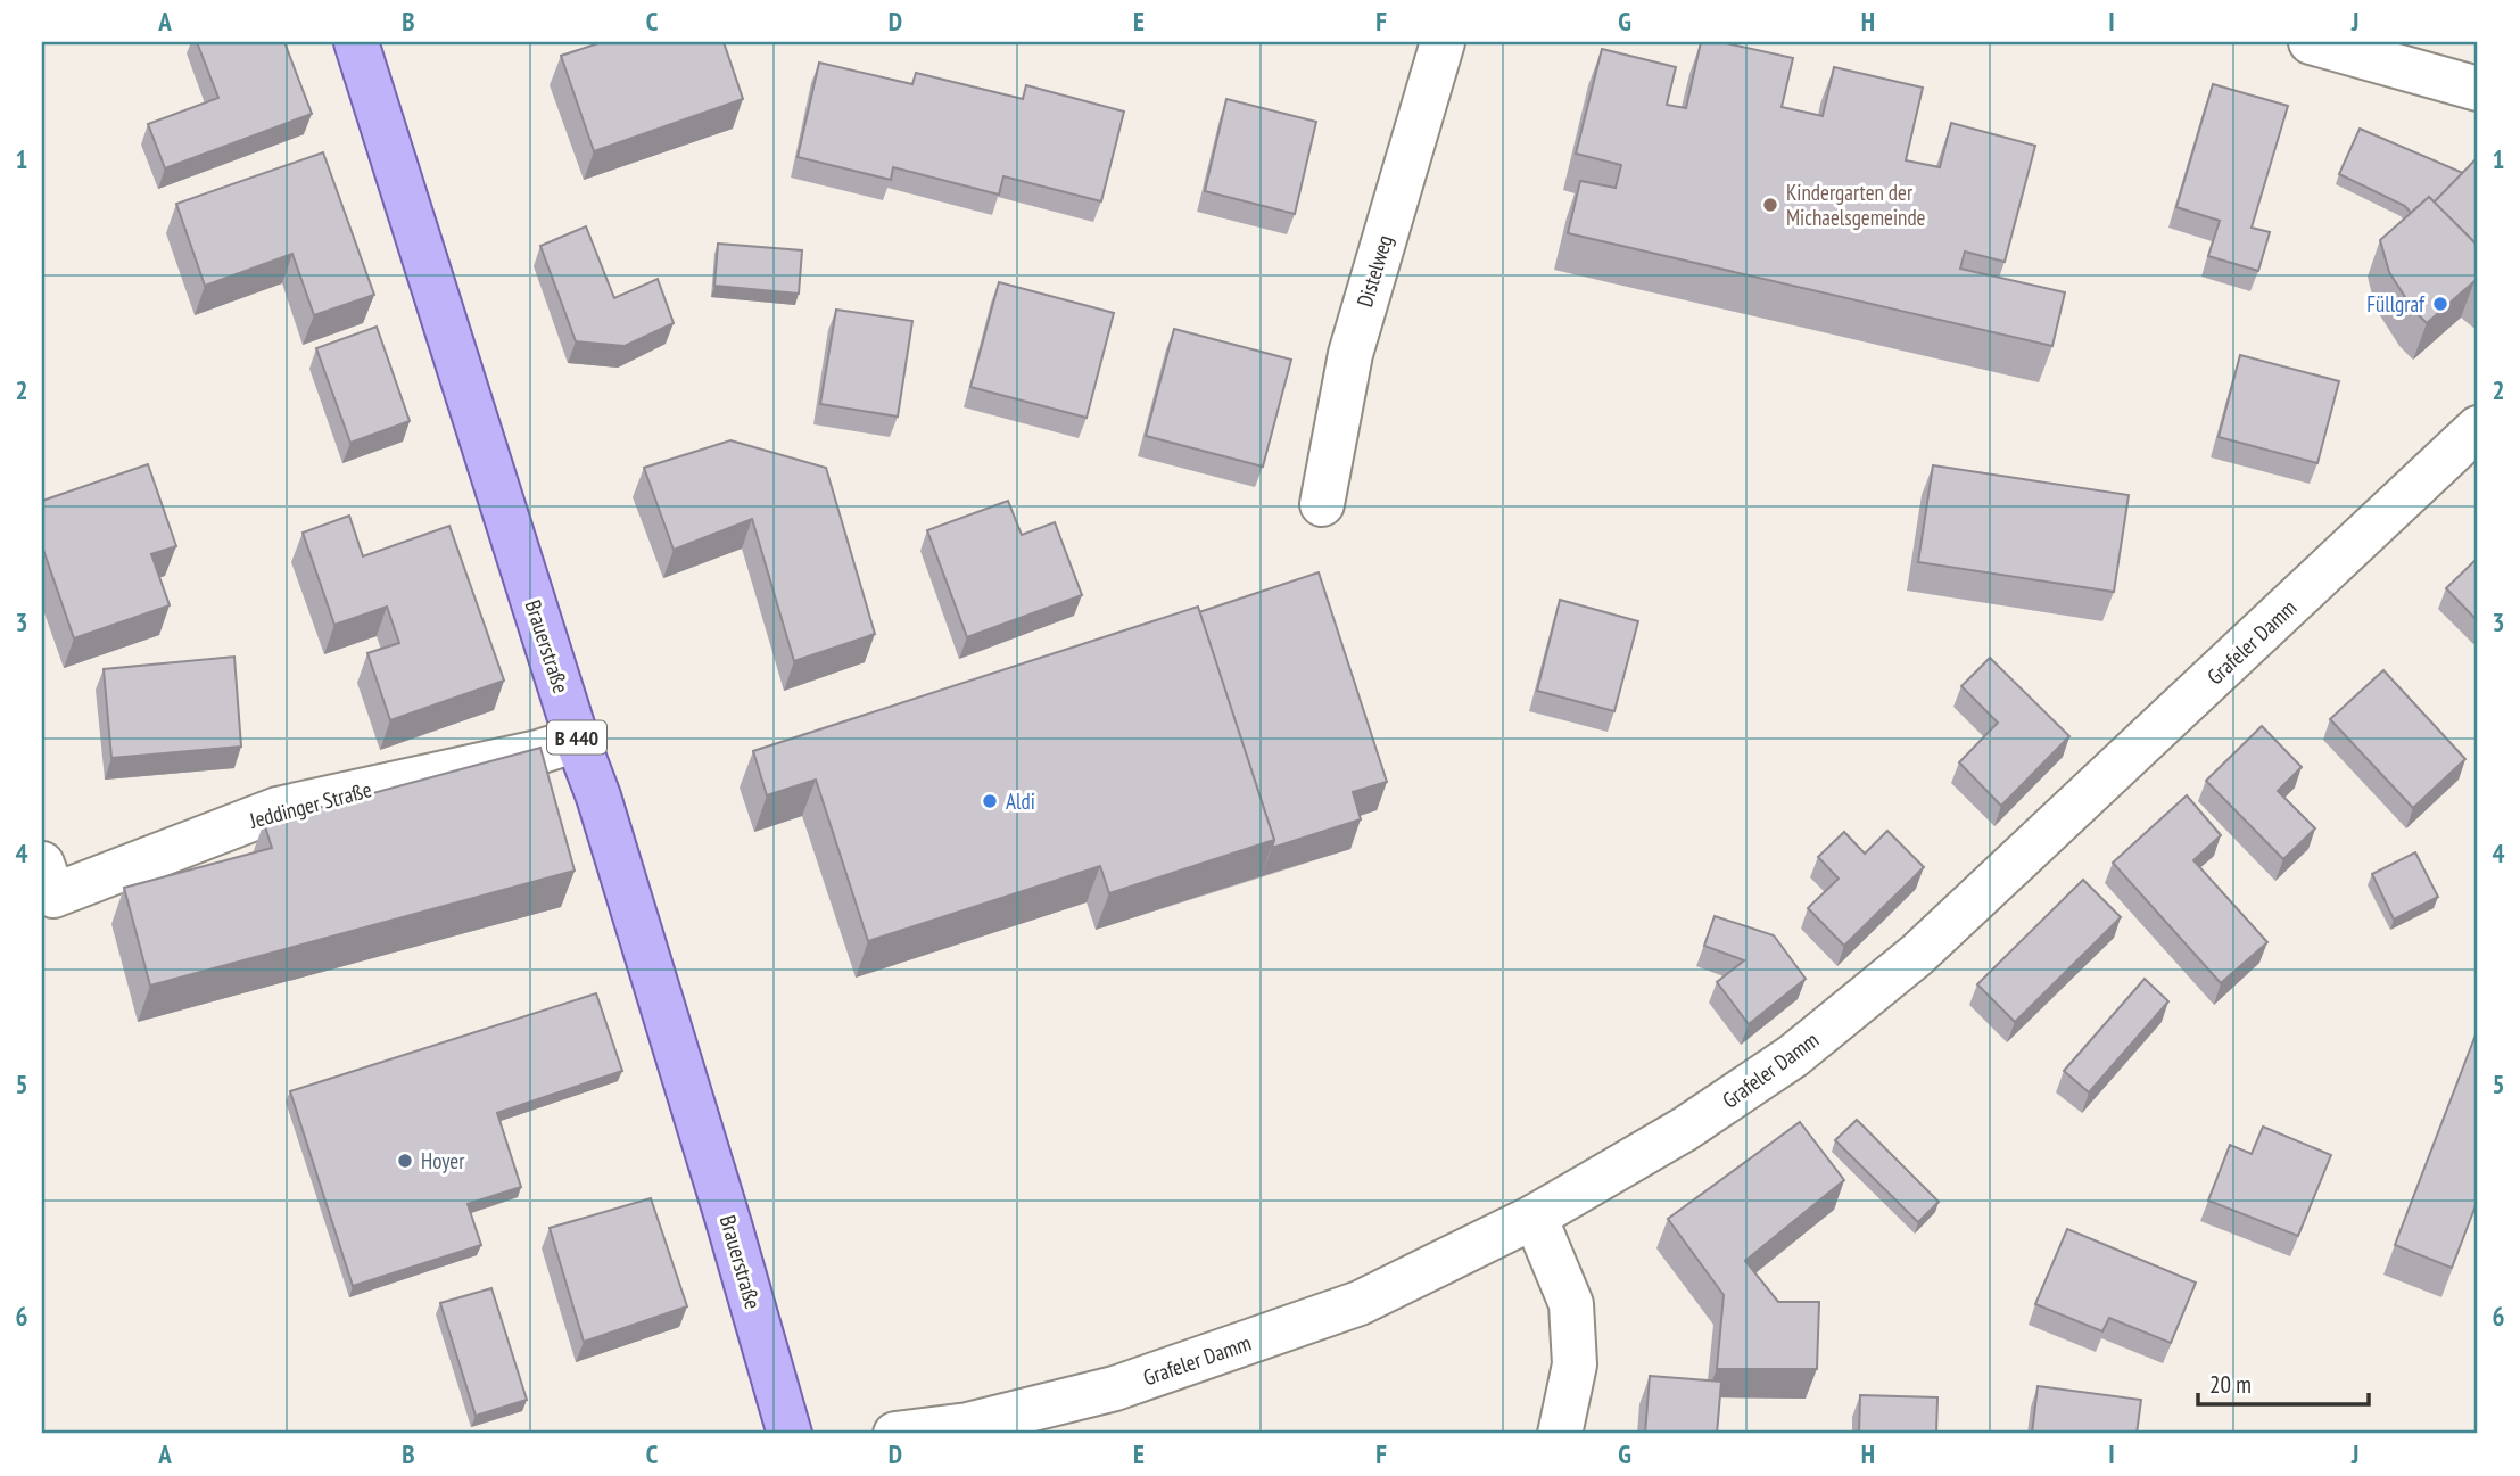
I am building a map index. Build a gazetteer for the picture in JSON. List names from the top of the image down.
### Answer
{
  "streets": {
    "main road": ["Brauerstraße", "B 440"],
    "street": ["Distelweg", "Grafeler Damm", "Jeddinger Straße"]
  },
  "crossings": [
    ["Brauerstraße", "Jeddinger Straße"]
  ],
  "places": [
    "Kindergarten der Michaelsgemeinde",
    "Füllgraf",
    "Aldi",
    "Hoyer"
  ],
  "scale_bar": "20 m",
  "grid": {
    "columns": [
      "A",
      "B",
      "C",
      "D",
      "E",
      "F",
      "G",
      "H",
      "I",
      "J"
    ],
    "rows": [
      "1",
      "2",
      "3",
      "4",
      "5",
      "6"
    ]
  }
}
